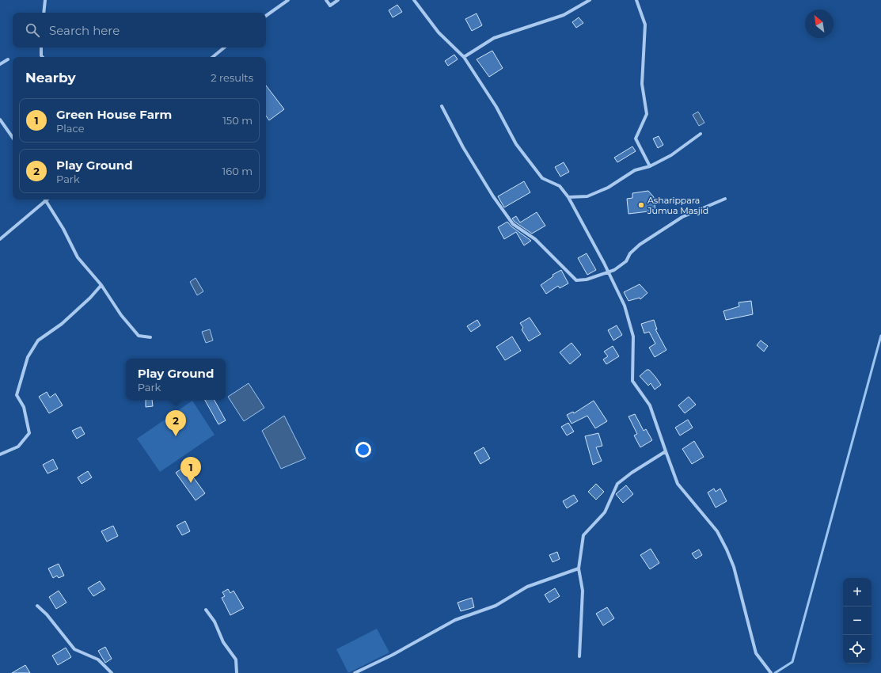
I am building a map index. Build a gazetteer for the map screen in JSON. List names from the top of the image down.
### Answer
{
  "places": ["Asharippara Jumua Masjid"],
  "north": "top left",
  "page": {
    "search": "Search here",
    "heading": ["Nearby", "2 results"],
    "list": [
      {
        "mark": "1",
        "name": "Green House Farm",
        "note": "Place",
        "value": "150 m"
      },
      {
        "mark": "2",
        "name": "Play Ground",
        "note": "Park",
        "value": "160 m"
      }
    ],
    "popup": ["Play Ground", "Park"],
    "pins": ["2", "1"],
    "map_buttons": ["+", "−"]
  }
}
